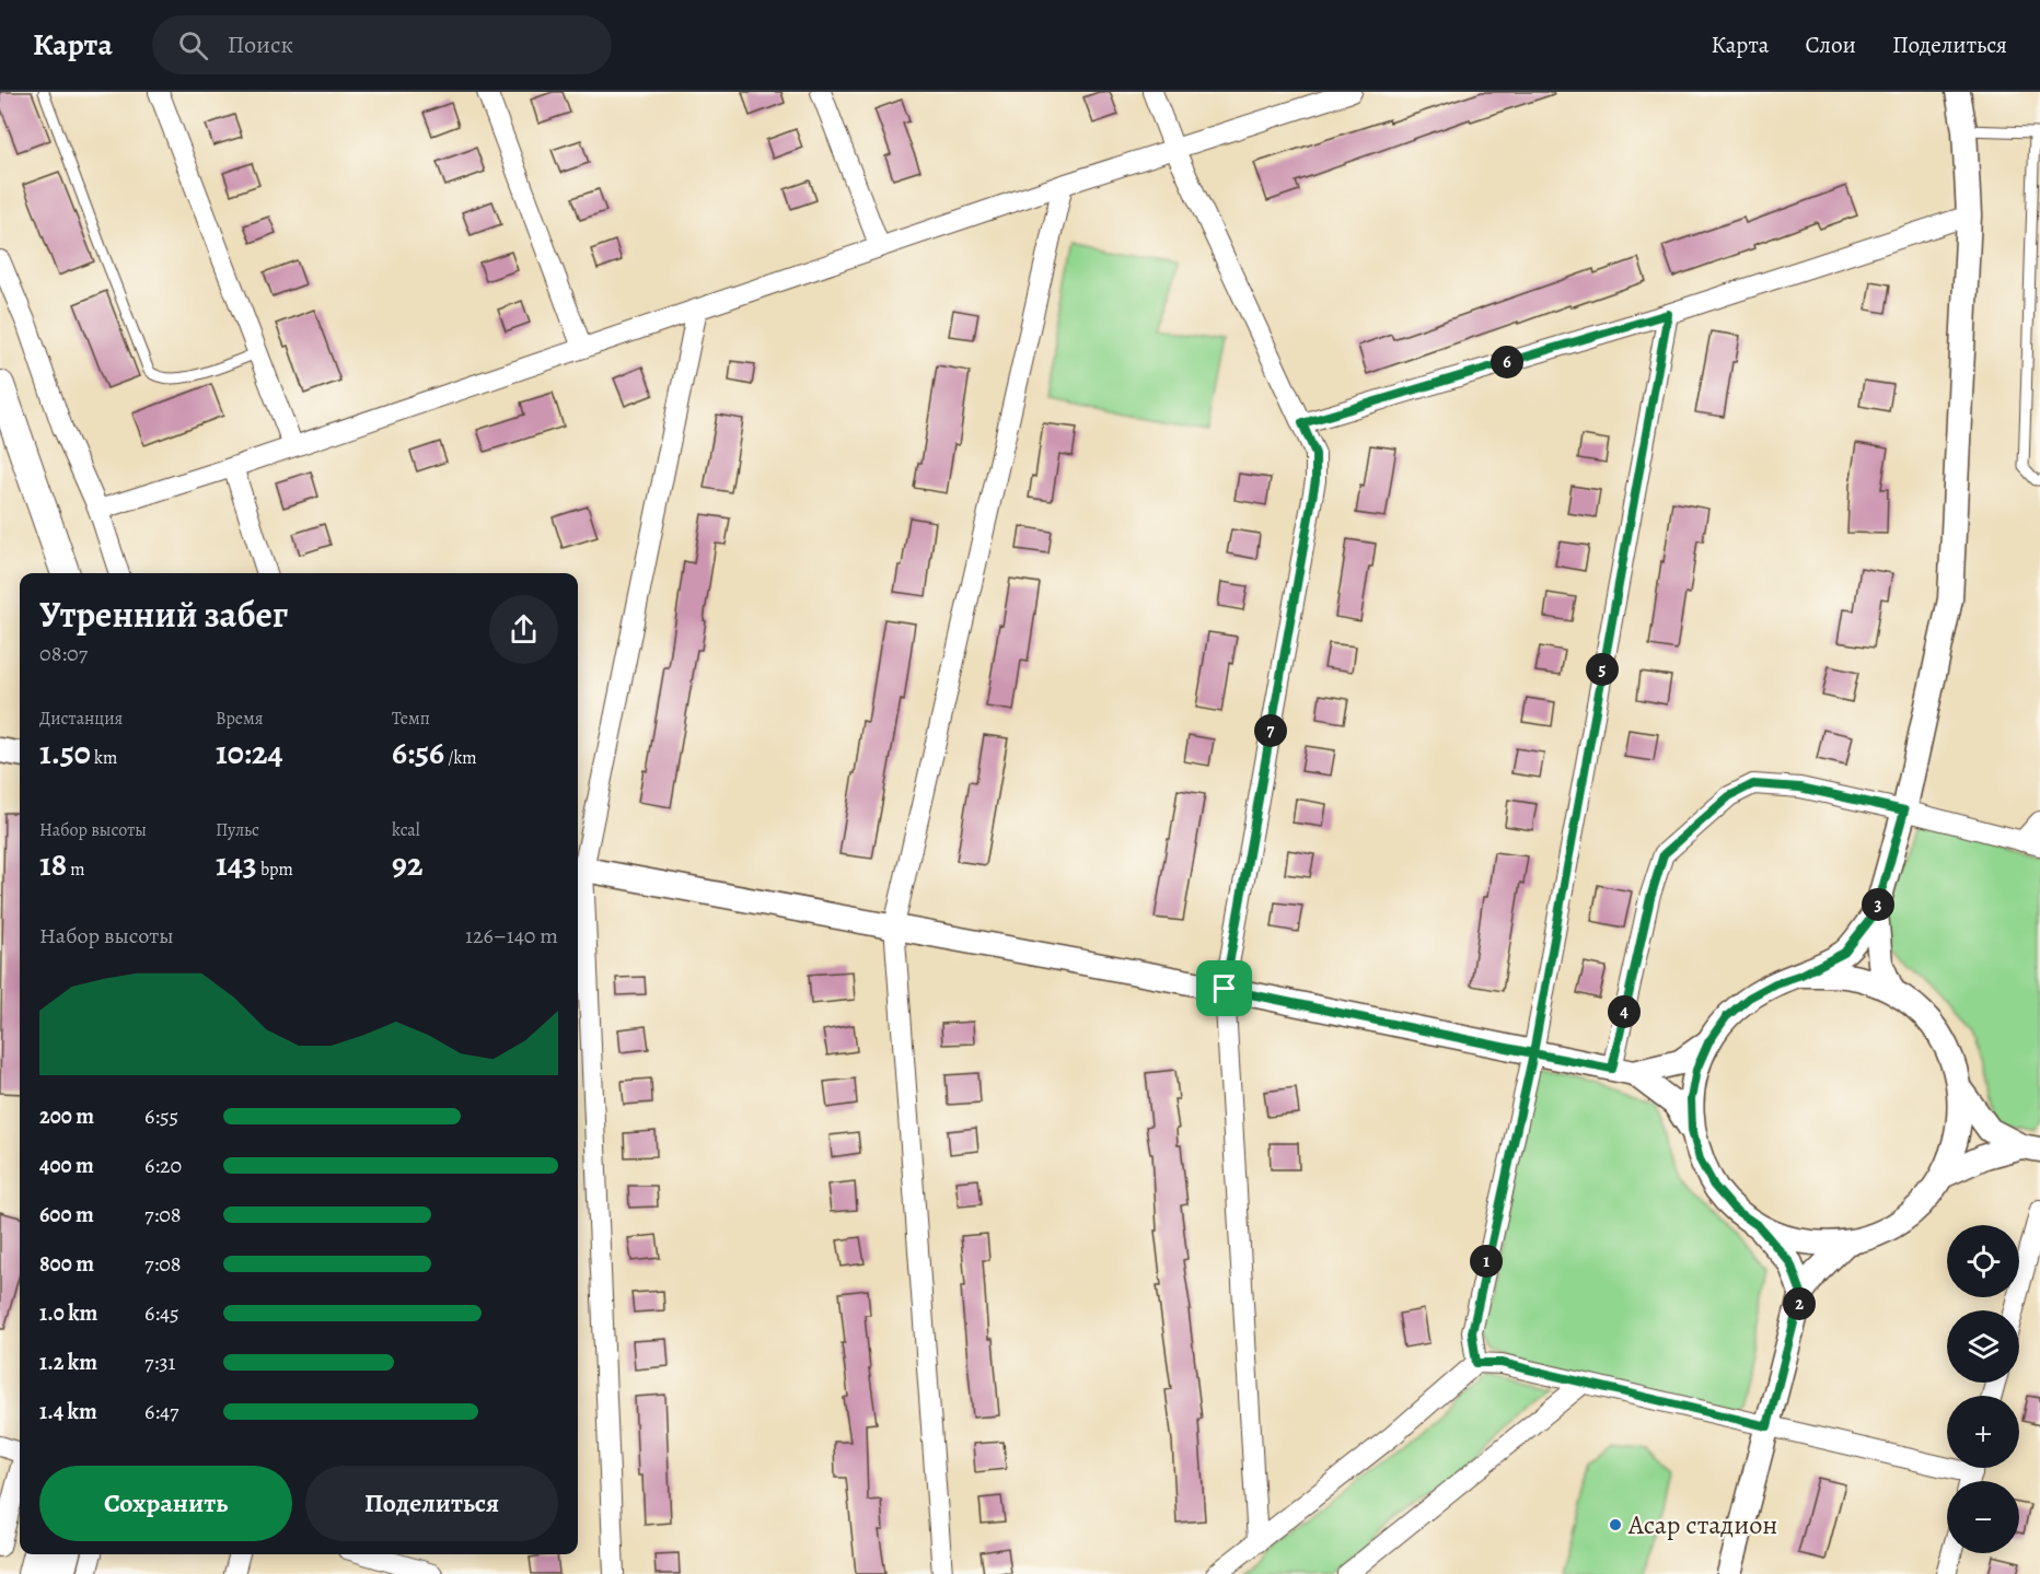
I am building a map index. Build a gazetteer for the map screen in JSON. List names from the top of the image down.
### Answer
{
  "places": ["Асар стадион"],
  "page": {
    "header": "Карта",
    "search": "Поиск",
    "nav": ["Карта", "Слои", "Поделиться"],
    "pins": [
      "6",
      "5",
      "7",
      "3",
      "4",
      "1",
      "2"
    ],
    "heading": ["Утренний забег", "08:07"],
    "stats": [
      ["Дистанция", "1.50 km"],
      ["Время", "10:24"],
      ["Темп", "6:56 /km"],
      ["Набор высоты", "18 m"],
      ["Пульс", "143 bpm"],
      ["kcal", "92"]
    ],
    "chart": ["Набор высоты", "126–140 m"],
    "list": [
      {
        "name": "200 m",
        "note": "6:55"
      },
      {
        "name": "400 m",
        "note": "6:20"
      },
      {
        "name": "600 m",
        "note": "7:08"
      },
      {
        "name": "800 m",
        "note": "7:08"
      },
      {
        "name": "1.0 km",
        "note": "6:45"
      },
      {
        "name": "1.2 km",
        "note": "7:31"
      },
      {
        "name": "1.4 km",
        "note": "6:47"
      }
    ],
    "map_buttons": ["+", "−"],
    "buttons": ["Сохранить", "Поделиться"]
  }
}
